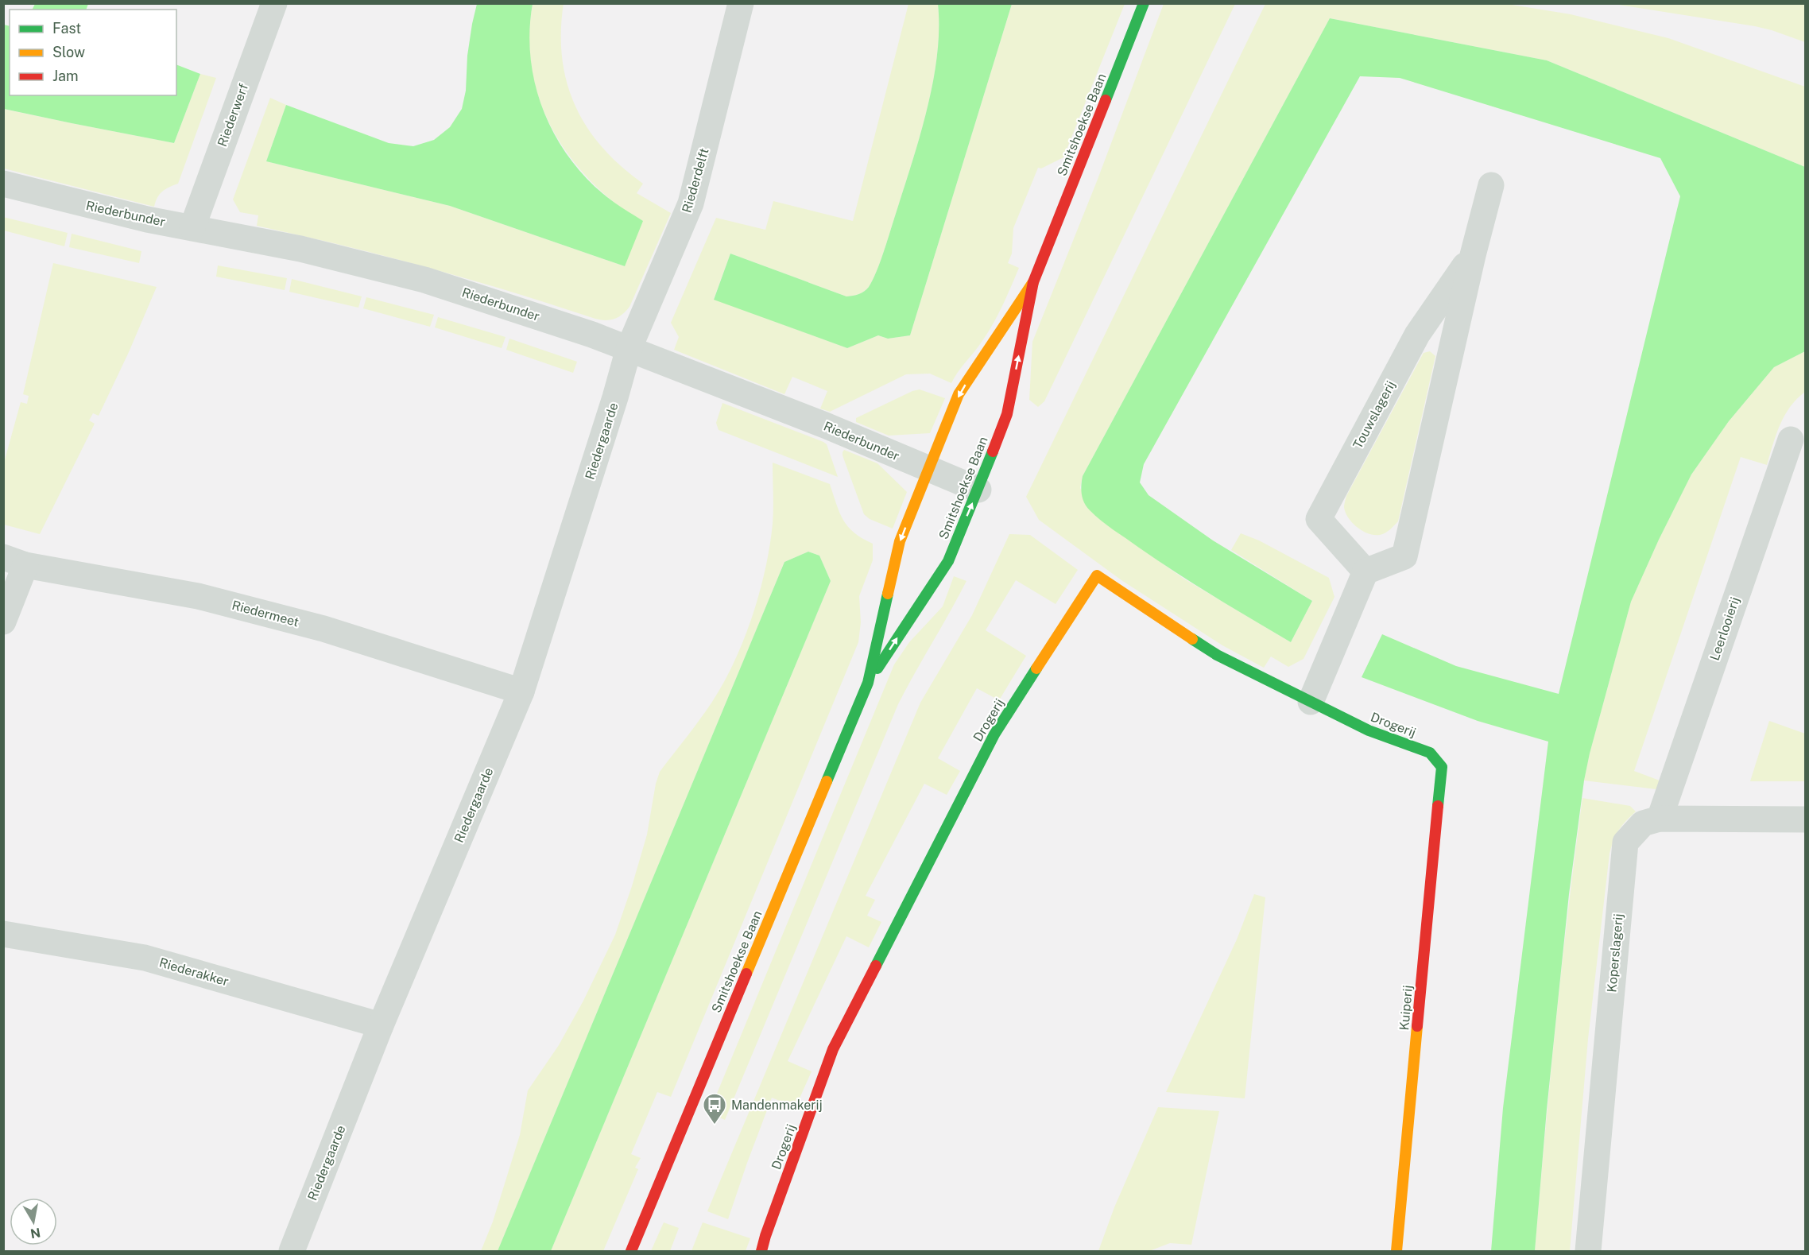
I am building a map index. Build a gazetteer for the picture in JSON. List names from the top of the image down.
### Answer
{
  "streets": {
    "street": [
      "Riederwerf",
      "Smitshoekse Baan",
      "Riederdelft",
      "Riederbunder",
      "Touwslagerij",
      "Riedergaarde",
      "Riedermeet",
      "Leerlooierij",
      "Drogerij",
      "Koperslagerij",
      "Riederakker",
      "Kuiperij"
    ]
  },
  "crossings": [
    ["Riederwerf", "Riederbunder"],
    ["Smitshoekse Baan", "Riederbunder"],
    ["Riederdelft", "Riederbunder"],
    ["Riederdelft", "Riedergaarde"],
    ["Riederbunder", "Riedergaarde"],
    ["Riedergaarde", "Riedermeet"],
    ["Riedergaarde", "Riederakker"],
    ["Leerlooierij", "Koperslagerij"],
    ["Drogerij", "Kuiperij"]
  ],
  "places": {
    "bus stop": ["Mandenmakerij"]
  },
  "legend": ["Fast", "Slow", "Jam"],
  "north": "bottom"
}
